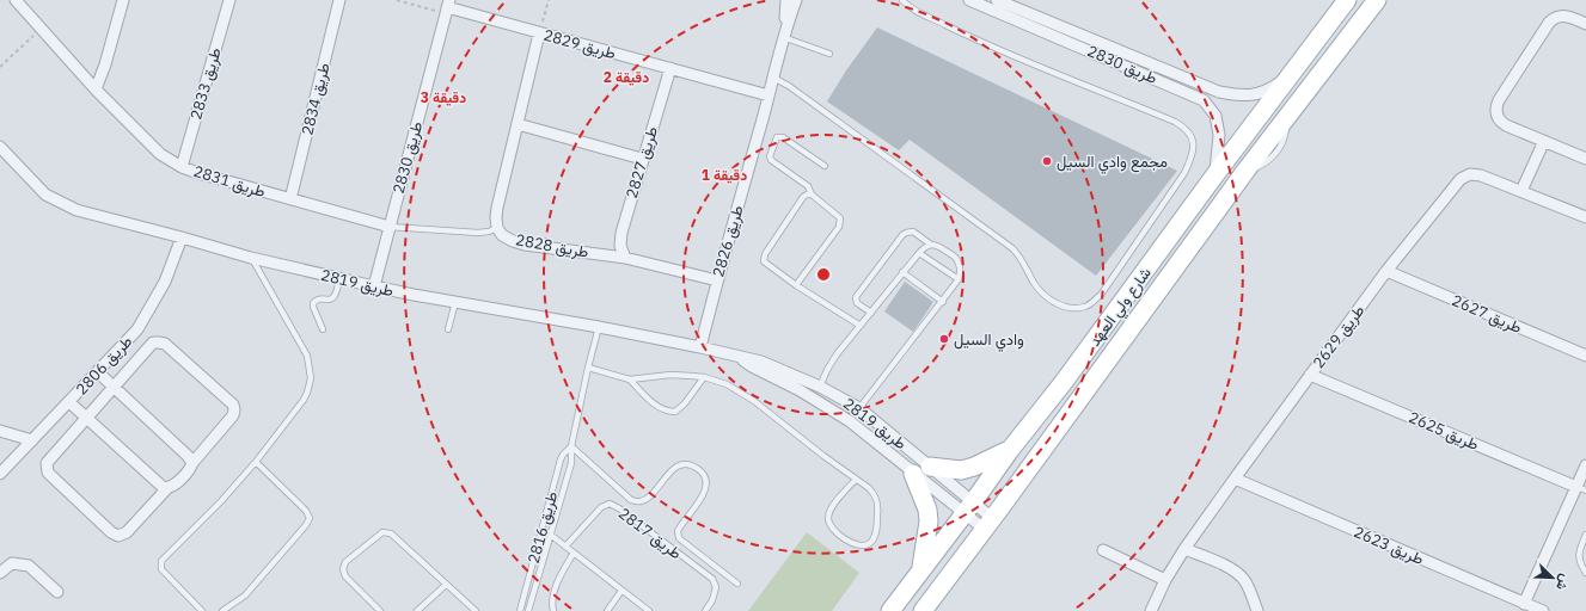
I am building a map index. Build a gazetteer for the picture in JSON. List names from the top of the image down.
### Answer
{
  "streets": {
    "main road": ["شارع ولي العهد"],
    "street": [
      "طريق 2829",
      "طريق 2830",
      "طريق 2833",
      "طريق 2834",
      "طريق 2827",
      "طريق 2831",
      "طريق 2826",
      "طريق 2828",
      "طريق 2819",
      "طريق 2627",
      "طريق 2629",
      "طريق 2806",
      "طريق 2625",
      "طريق 2623"
    ],
    "lane": ["طريق 2816", "طريق 2817"]
  },
  "crossings": [
    ["طريق 2829", "طريق 2830"],
    ["طريق 2829", "طريق 2827"],
    ["طريق 2829", "طريق 2826"],
    ["طريق 2829", "طريق 2828"],
    ["طريق 2830", "طريق 2831"],
    ["طريق 2830", "طريق 2819"],
    ["طريق 2830", "شارع ولي العهد"],
    ["طريق 2833", "طريق 2831"],
    ["طريق 2834", "طريق 2831"],
    ["طريق 2827", "طريق 2828"],
    ["طريق 2826", "طريق 2828"],
    ["طريق 2826", "طريق 2819"],
    ["طريق 2819", "شارع ولي العهد"],
    ["طريق 2819", "طريق 2806"],
    ["طريق 2819", "طريق 2816"],
    ["طريق 2627", "طريق 2629"],
    ["طريق 2629", "طريق 2625"],
    ["طريق 2629", "طريق 2623"]
  ],
  "places": ["مجمع وادي السيل", "وادي السيل"],
  "north": "bottom right",
  "rings": ["2 دقيقة", "3 دقيقة", "1 دقيقة"]
}
